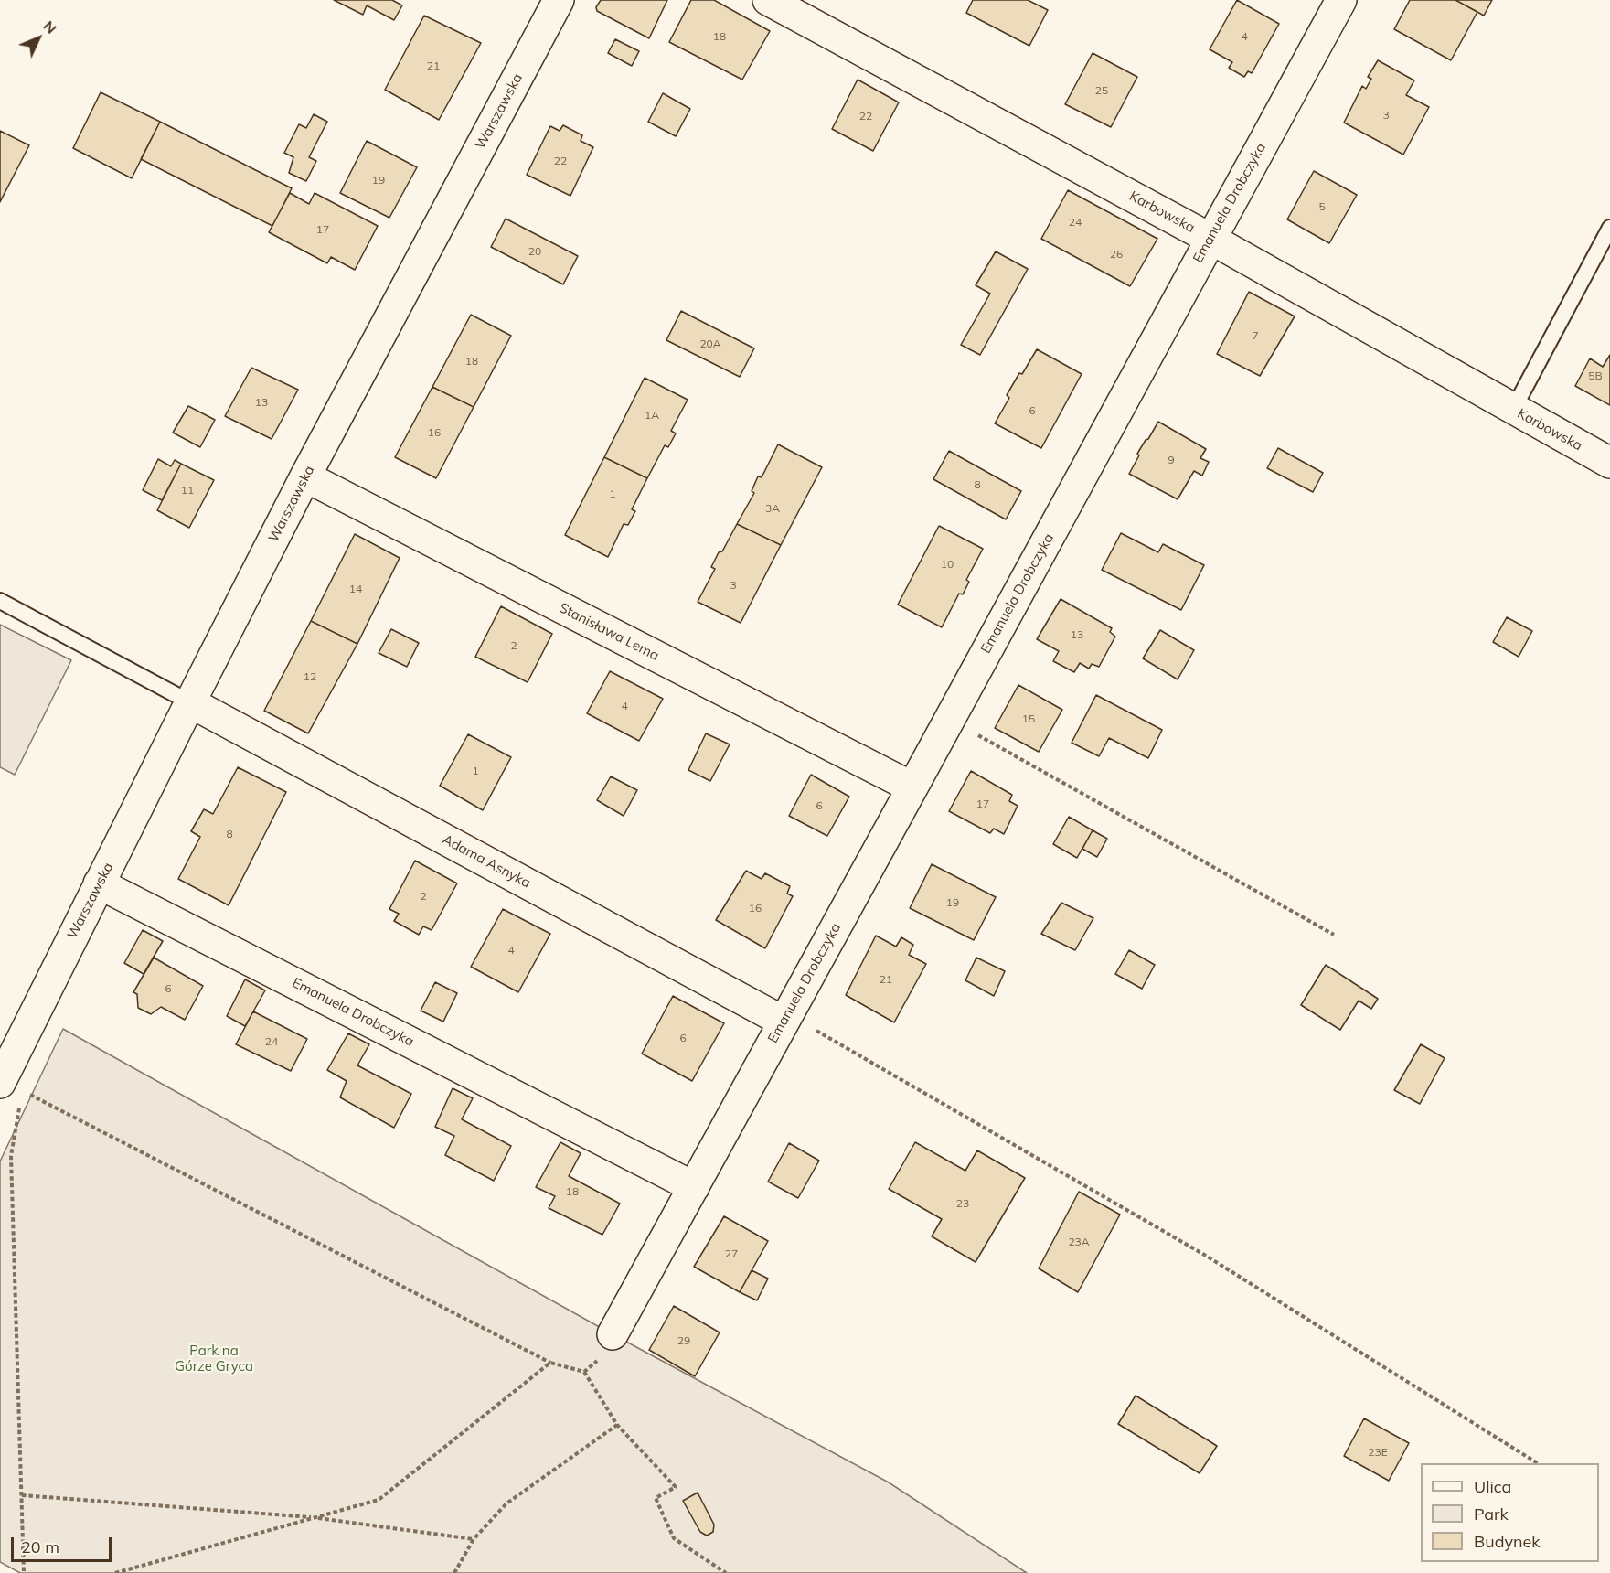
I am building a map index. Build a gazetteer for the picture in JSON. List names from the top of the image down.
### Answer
{
  "streets": {
    "street": [
      "Warszawska",
      "Emanuela Drobczyka",
      "Karbowska",
      "Stanisława Lema",
      "Adama Asnyka"
    ]
  },
  "crossings": [
    ["Warszawska", "Emanuela Drobczyka"],
    ["Warszawska", "Stanisława Lema"],
    ["Warszawska", "Adama Asnyka"],
    ["Emanuela Drobczyka", "Karbowska"],
    ["Emanuela Drobczyka", "Stanisława Lema"],
    ["Emanuela Drobczyka", "Adama Asnyka"]
  ],
  "parks": ["Park na Górze Gryca"],
  "house_numbers": [
    "18",
    "4",
    "21",
    "25",
    "3",
    "22",
    "22",
    "19",
    "5",
    "24",
    "17",
    "20",
    "26",
    "7",
    "20A",
    "18",
    "5B",
    "13",
    "6",
    "1A",
    "16",
    "9",
    "8",
    "11",
    "1",
    "3A",
    "10",
    "3",
    "14",
    "13",
    "2",
    "12",
    "4",
    "15",
    "1",
    "17",
    "6",
    "8",
    "2",
    "19",
    "16",
    "4",
    "21",
    "6",
    "6",
    "24",
    "18",
    "23",
    "23A",
    "27",
    "29",
    "23E"
  ],
  "legend": ["Ulica", "Park", "Budynek"],
  "scale_bar": "20 m",
  "north": "top right"
}
